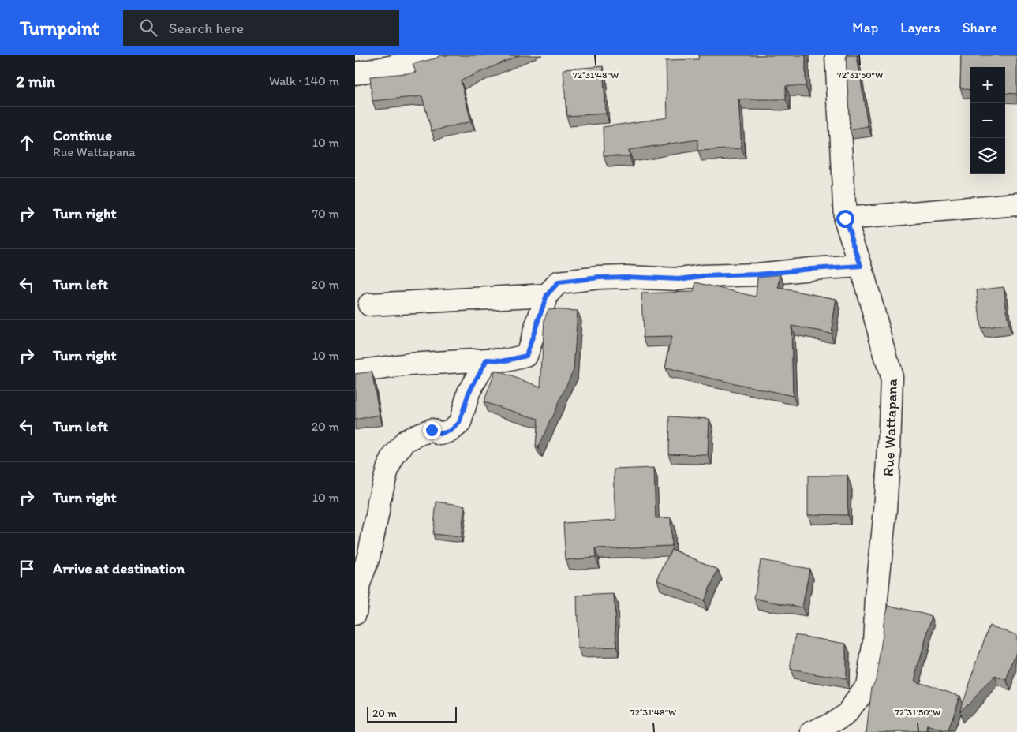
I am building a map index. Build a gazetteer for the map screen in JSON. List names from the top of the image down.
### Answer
{
  "streets": {
    "street": ["Rue Wattapana"]
  },
  "scale_bar": "20 m",
  "page": {
    "header": "Turnpoint",
    "search": "Search here",
    "nav": ["Map", "Layers", "Share"],
    "heading": ["2 min", "Walk · 140 m"],
    "map_buttons": ["+", "−"],
    "list": [
      ["Continue", "Rue Wattapana", "10 m"],
      ["Turn right", "70 m"],
      ["Turn left", "20 m"],
      ["Turn right", "10 m"],
      ["Turn left", "20 m"],
      ["Turn right", "10 m"],
      "Arrive at destination"
    ],
    "scale": "20 m"
  },
  "coordinates": ["72°31'48\"W", "72°31'50\"W"]
}
